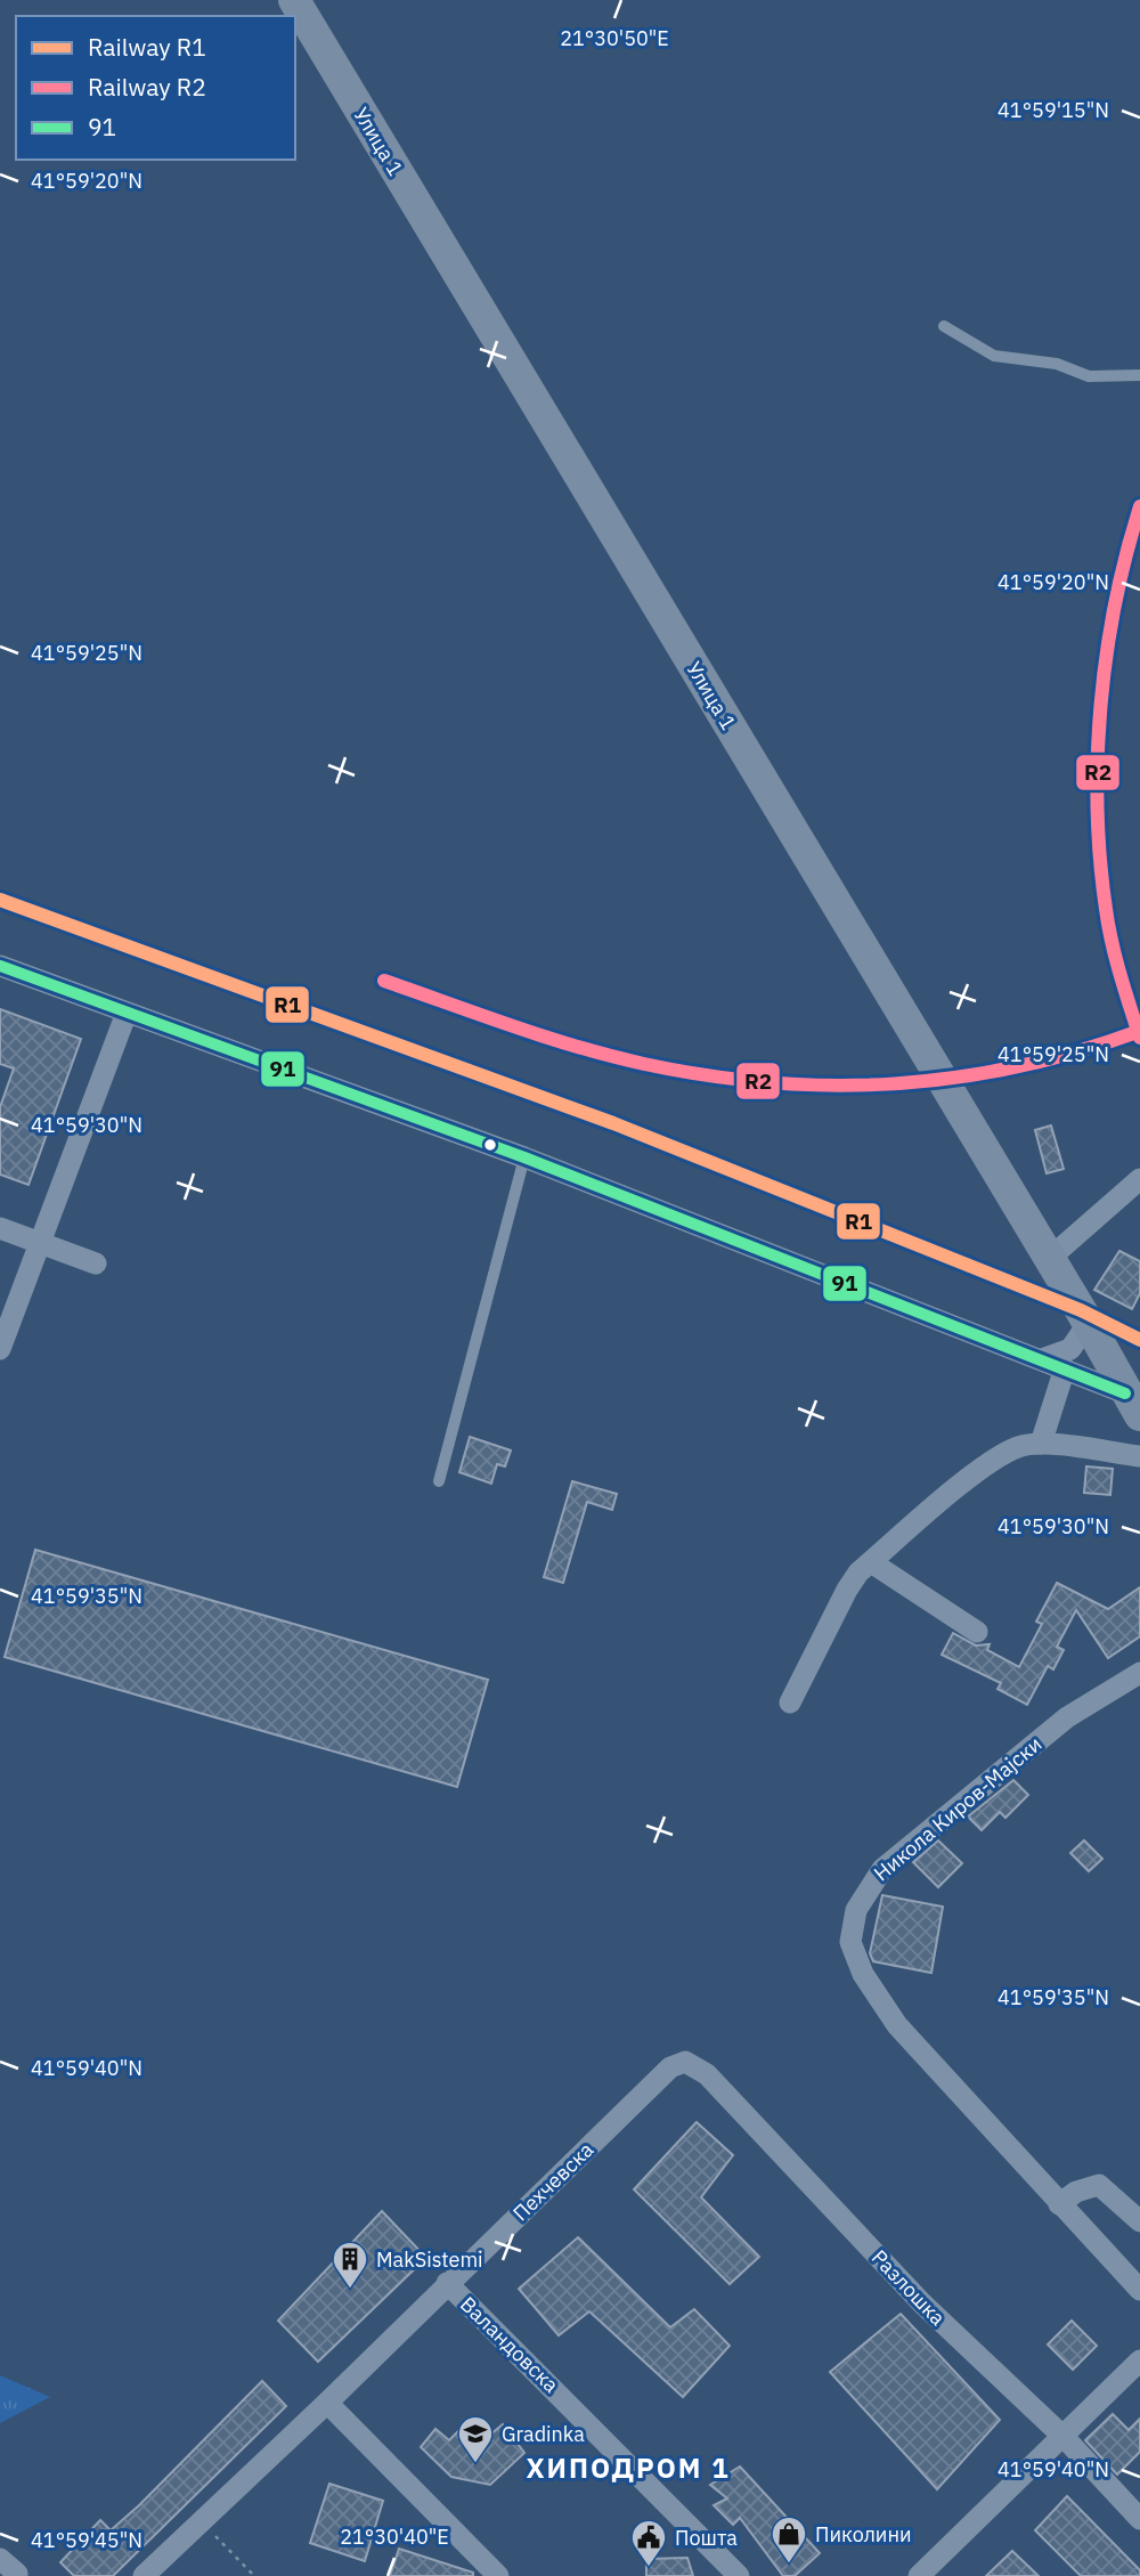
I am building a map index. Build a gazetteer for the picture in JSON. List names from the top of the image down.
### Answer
{
  "streets": {
    "main road": ["Улица 1"],
    "street": [
      "Никола Киров-Мајски",
      "Пехчевска",
      "Разлошка",
      "Валандовска"
    ]
  },
  "crossings": [
    ["Пехчевска", "Разлошка"],
    ["Пехчевска", "Валандовска"]
  ],
  "districts": ["ХИПОДРОМ 1"],
  "places": {
    "building": ["MakSistemi"],
    "school or university": ["Gradinka"],
    "shop": ["Пиколини"],
    "public building": ["Пошта"]
  },
  "lines": ["rail line R2", "rail line R1", "transit line 91"],
  "legend": ["Railway R1", "Railway R2", "91"],
  "coordinates": [
    "21°30'50\"E",
    "41°59'15\"N",
    "41°59'20\"N",
    "41°59'25\"N",
    "41°59'30\"N",
    "41°59'35\"N",
    "41°59'40\"N",
    "21°30'40\"E",
    "41°59'45\"N"
  ]
}
